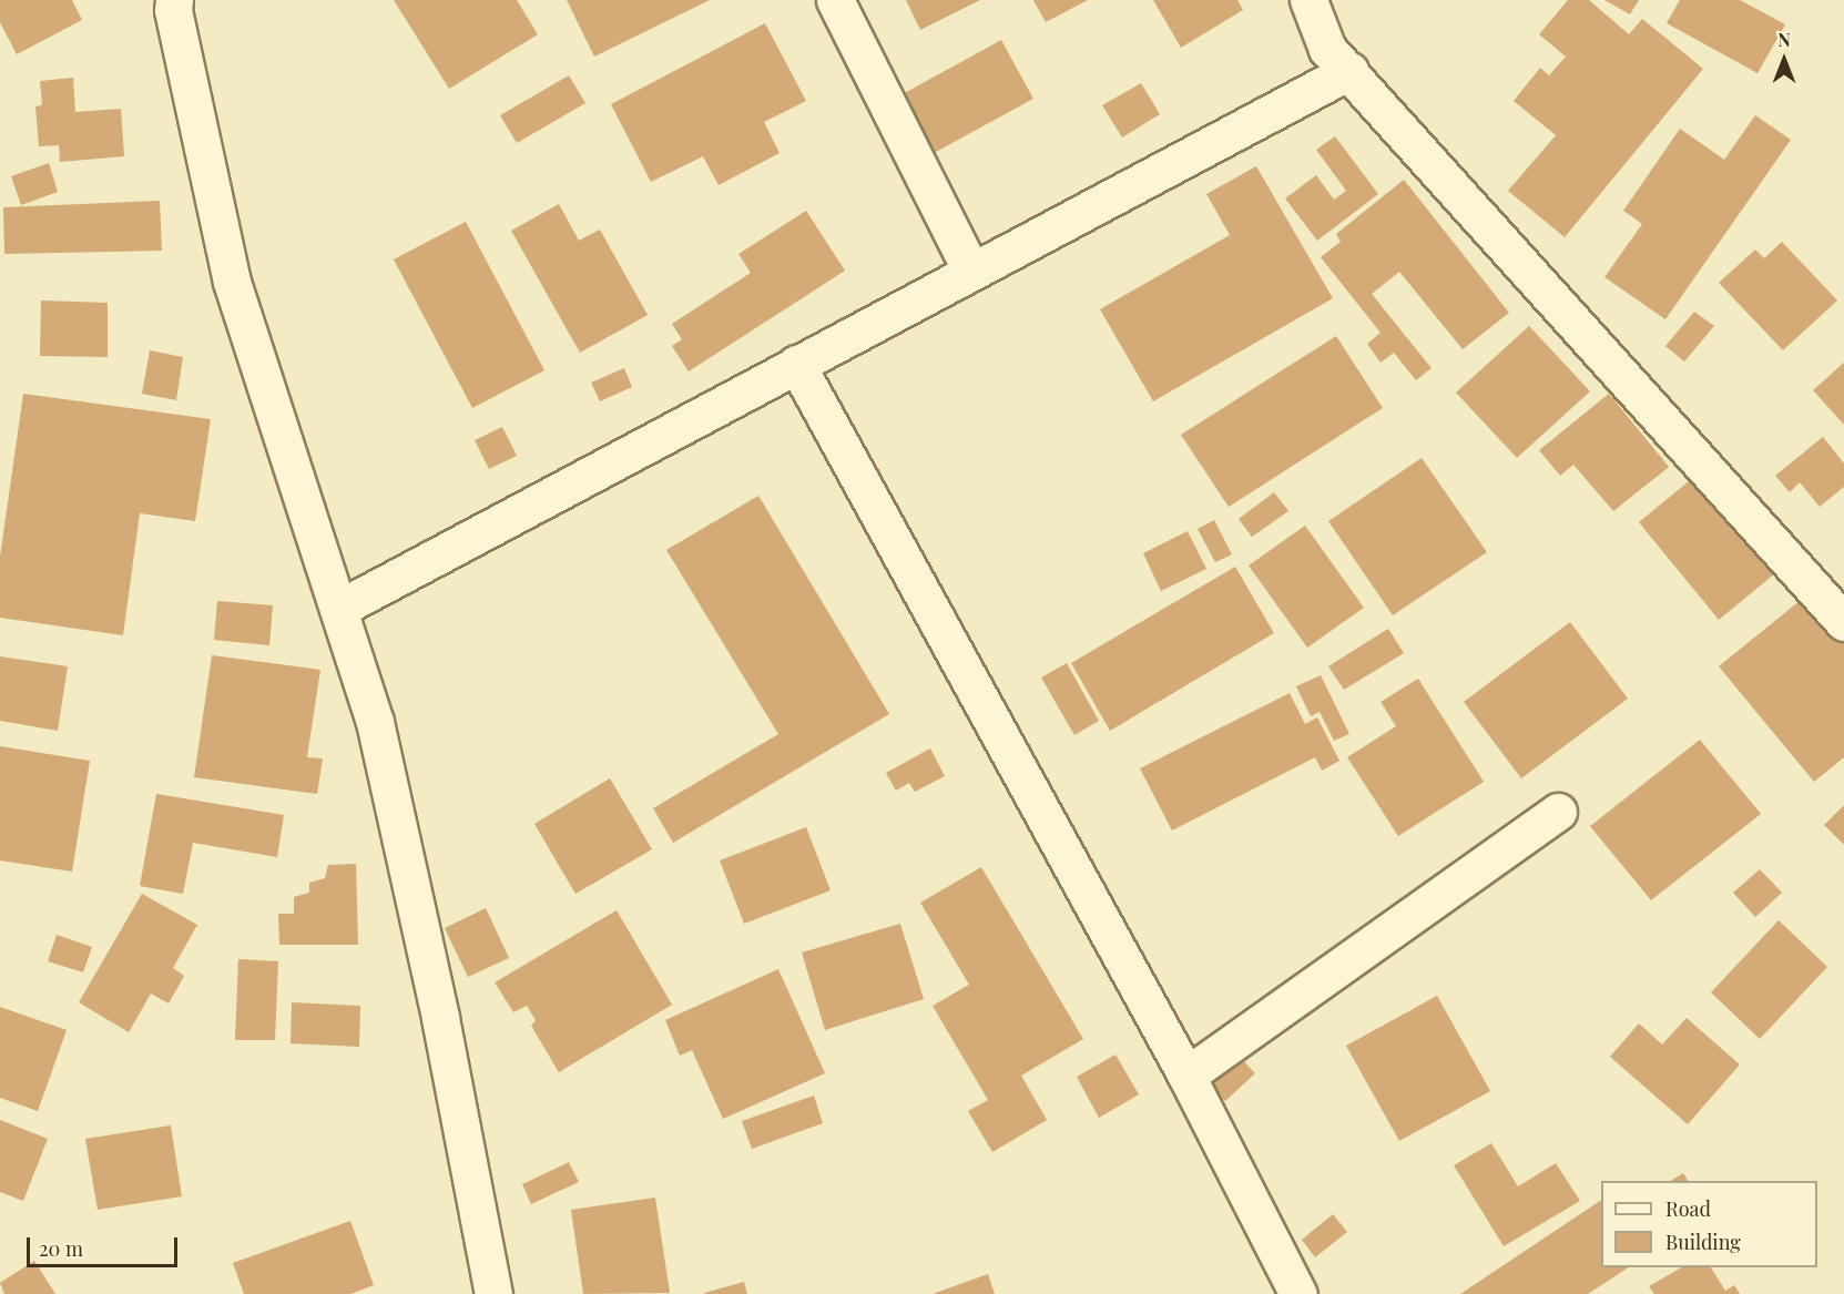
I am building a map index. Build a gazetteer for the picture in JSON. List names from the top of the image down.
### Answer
{
  "legend": ["Road", "Building"],
  "scale_bar": "20 m",
  "north": "top"
}
